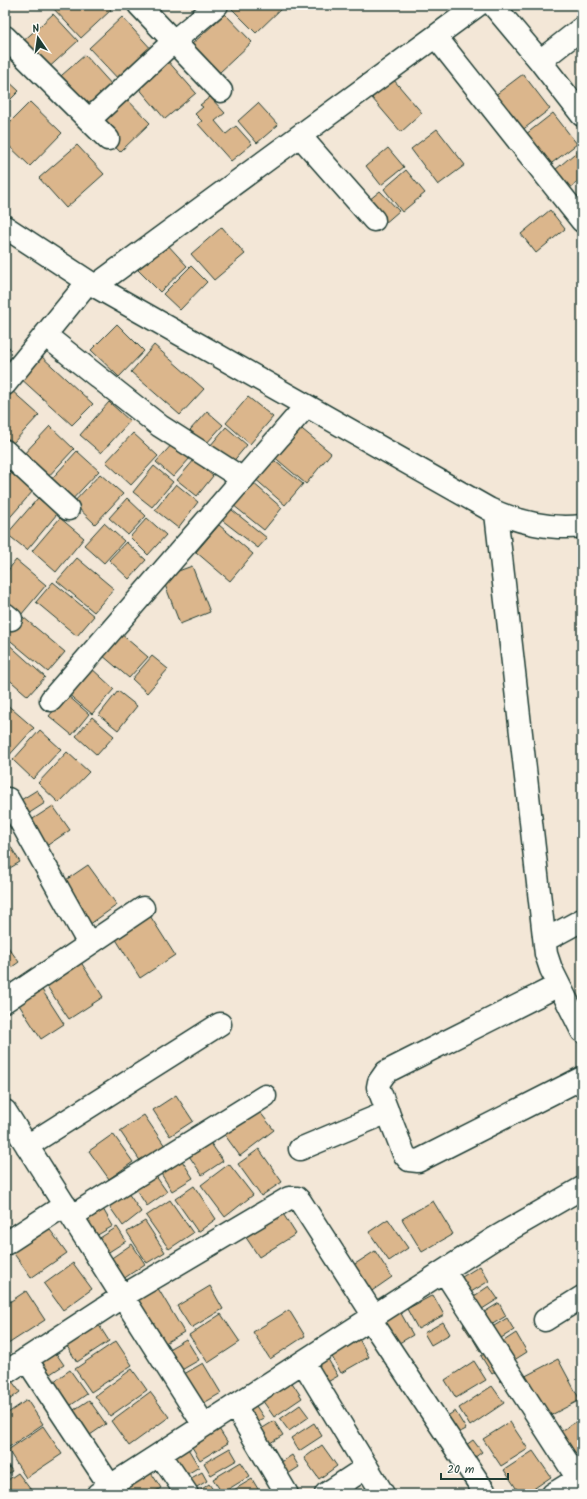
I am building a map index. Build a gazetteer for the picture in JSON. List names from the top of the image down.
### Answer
{
  "scale_bar": "20 m",
  "north": "top"
}
